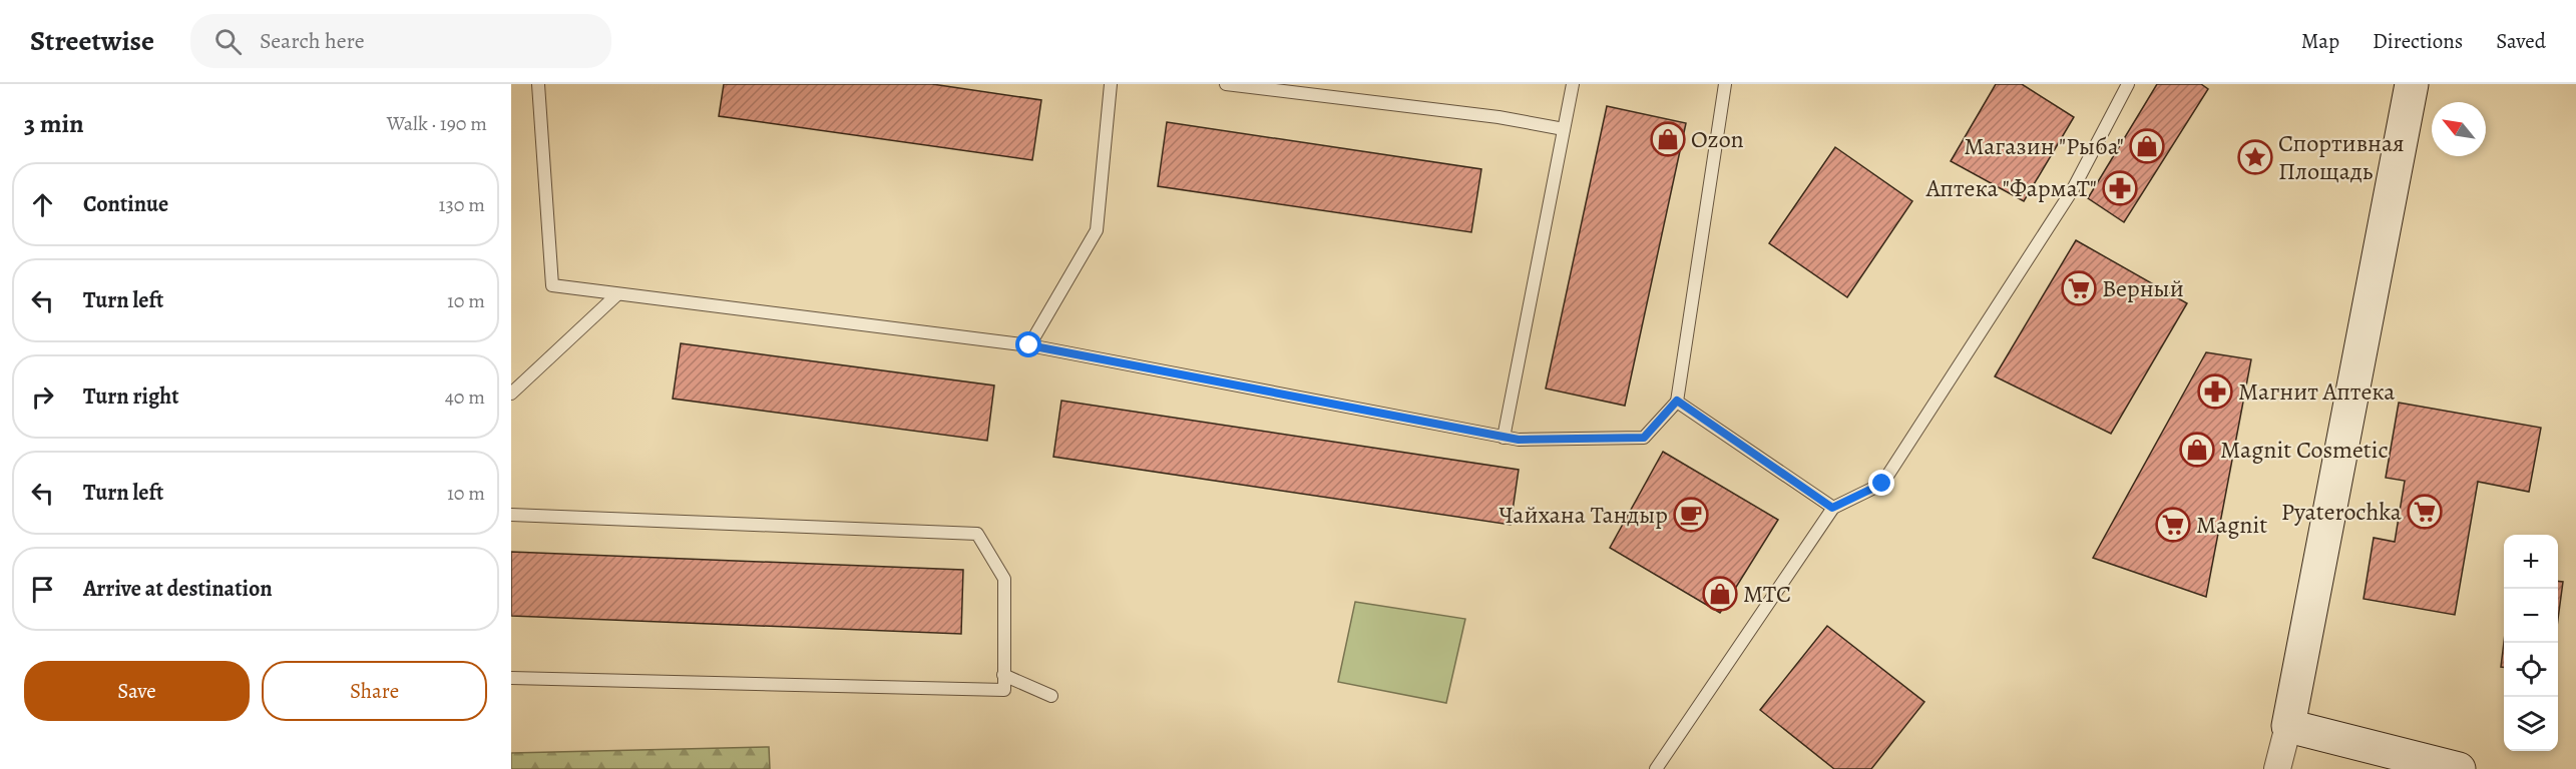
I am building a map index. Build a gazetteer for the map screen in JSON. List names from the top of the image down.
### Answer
{
  "places": {
    "shop": [
      "Ozon",
      "Магазин \"Рыба\"",
      "Magnit Cosmetic",
      "МТС"
    ],
    "place": ["Спортивная Площадь"],
    "pharmacy": ["Аптека \"ФармаТ\"", "Магнит Аптека"],
    "supermarket": ["Верный", "Pyaterochka", "Magnit"],
    "cafe": ["Чайхана Тандыр"]
  },
  "north": "top left",
  "page": {
    "header": "Streetwise",
    "search": "Search here",
    "nav": ["Map", "Directions", "Saved"],
    "heading": ["3 min", "Walk · 190 m"],
    "list": [
      ["Continue", "130 m"],
      ["Turn left", "10 m"],
      ["Turn right", "40 m"],
      ["Turn left", "10 m"],
      "Arrive at destination"
    ],
    "map_buttons": ["+", "−"],
    "buttons": ["Save", "Share"]
  }
}
